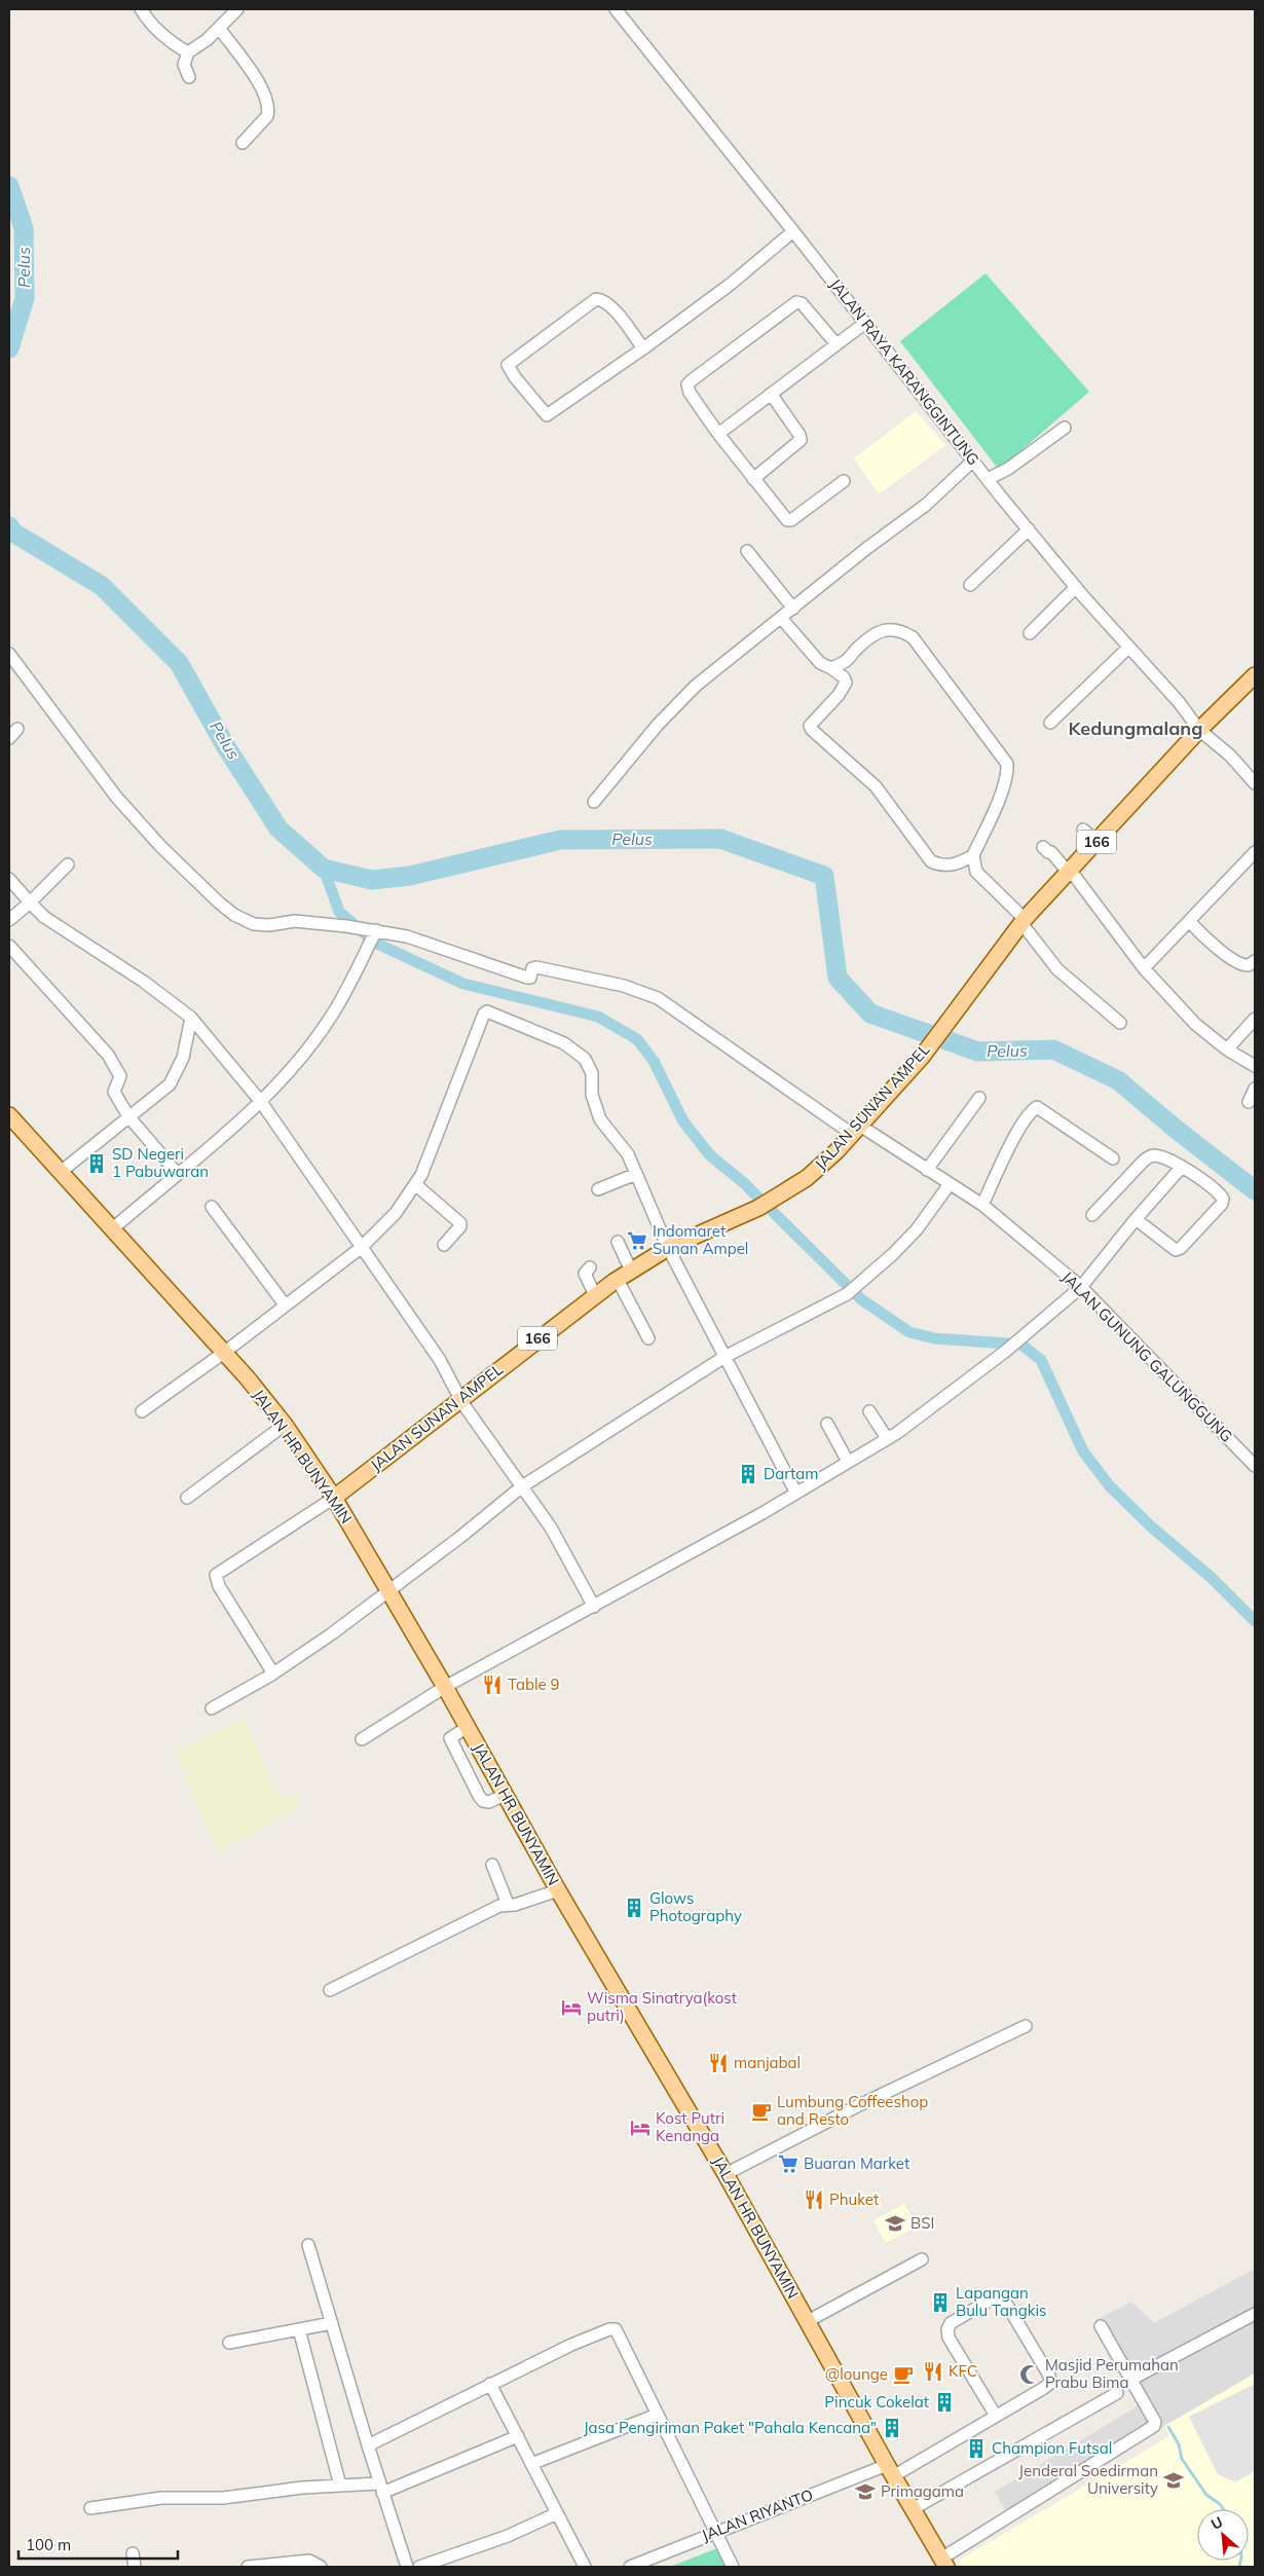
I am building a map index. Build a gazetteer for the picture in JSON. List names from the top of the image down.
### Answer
{
  "streets": {
    "main road": ["166", "JALAN SUNAN AMPEL", "JALAN HR BUNYAMIN"],
    "street": ["JALAN RAYA KARANGGINTUNG", "JALAN GUNUNG GALUNGGUNG", "JALAN RIYANTO"]
  },
  "crossings": [
    ["JALAN RAYA KARANGGINTUNG", "JALAN SUNAN AMPEL"],
    ["JALAN SUNAN AMPEL", "JALAN GUNUNG GALUNGGUNG"],
    ["JALAN SUNAN AMPEL", "JALAN HR BUNYAMIN"],
    ["JALAN HR BUNYAMIN", "JALAN RIYANTO"]
  ],
  "districts": ["Kedungmalang"],
  "water": ["Pelus"],
  "places": {
    "building": [
      "SD Negeri 1 Pabuwaran",
      "Dartam",
      "Glows Photography",
      "Lapangan Bulu Tangkis",
      "Pincuk Cokelat",
      "Jasa Pengiriman Paket \"Pahala Kencana\"",
      "Champion Futsal"
    ],
    "supermarket": ["Indomaret Sunan Ampel", "Buaran Market"],
    "restaurant": [
      "Table 9",
      "manjabal",
      "Phuket",
      "KFC"
    ],
    "hotel": ["Wisma Sinatrya(kost putri)", "Kost Putri Kenanga"],
    "cafe": ["Lumbung Coffeeshop and Resto", "@lounge"],
    "school or university": ["BSI", "Jenderal Soedirman University", "Primagama"],
    "mosque": ["Masjid Perumahan Prabu Bima"]
  },
  "scale_bar": "100 m",
  "north": "top left"
}
